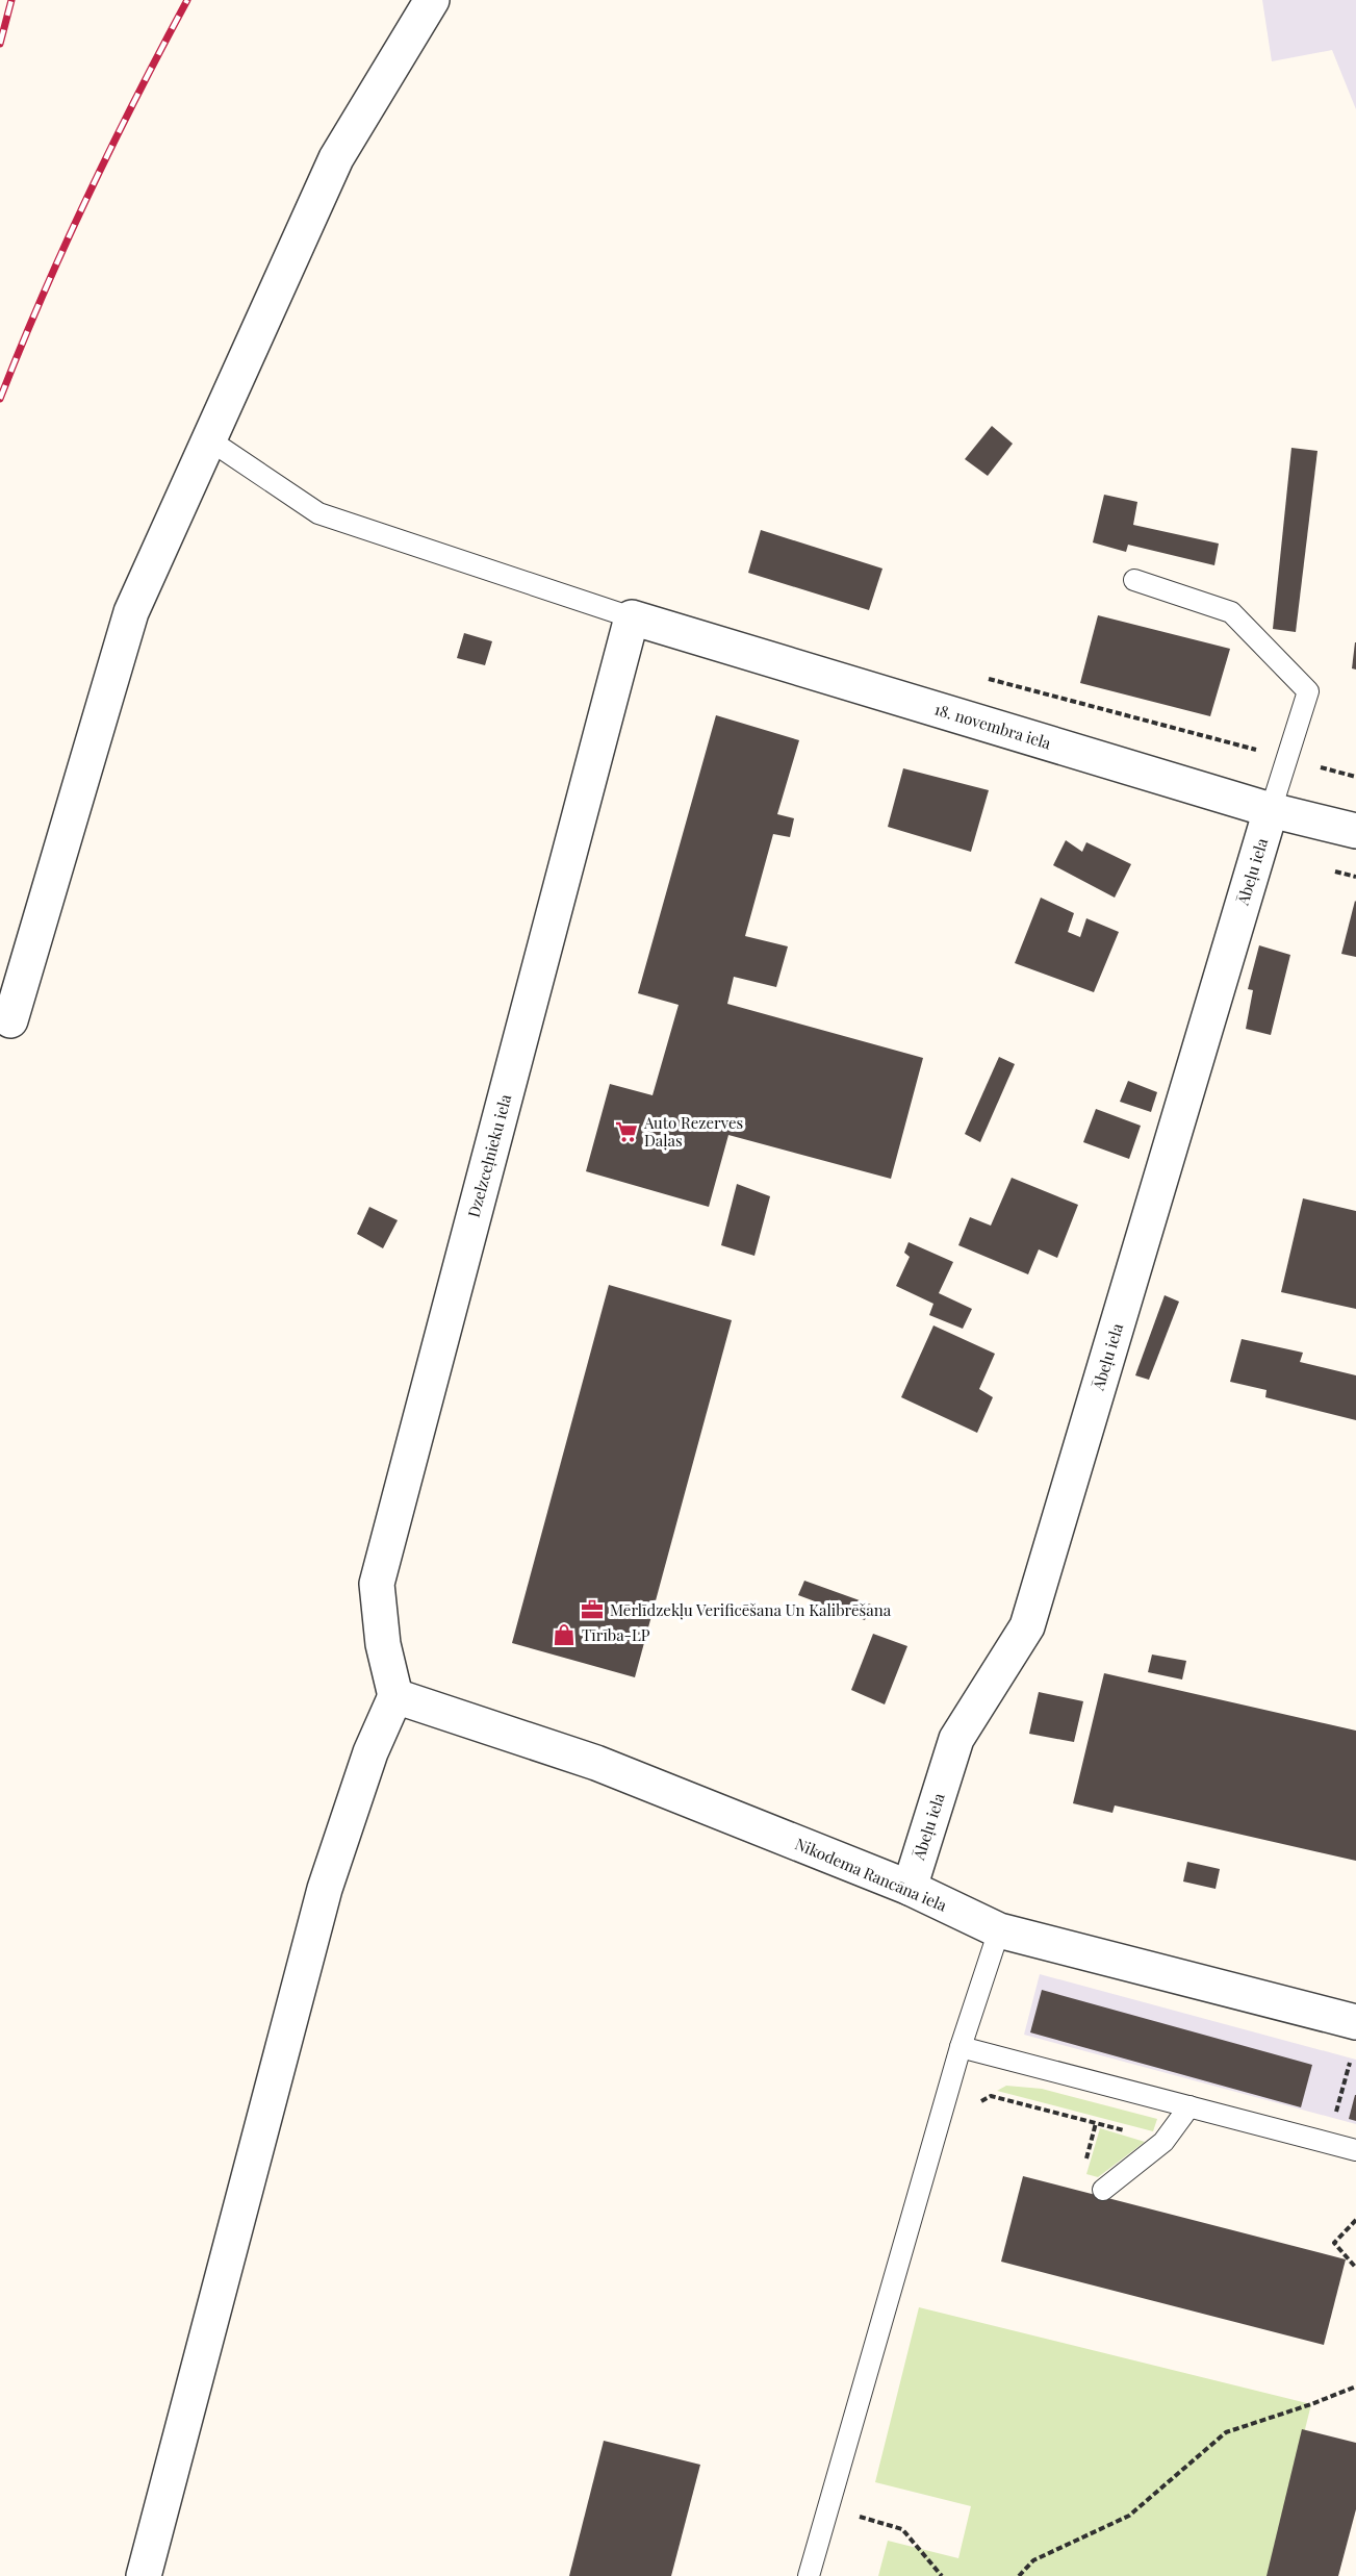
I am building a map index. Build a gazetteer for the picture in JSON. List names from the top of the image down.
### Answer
{
  "streets": {
    "street": [
      "18. novembra iela",
      "Ābeļu iela",
      "Dzelzceļnieku iela",
      "Nikodema Rancāna iela"
    ]
  },
  "crossings": [
    ["18. novembra iela", "Ābeļu iela"],
    ["18. novembra iela", "Dzelzceļnieku iela"],
    ["Ābeļu iela", "Nikodema Rancāna iela"],
    ["Dzelzceļnieku iela", "Nikodema Rancāna iela"]
  ],
  "places": {
    "supermarket": ["Auto Rezerves Daļas"],
    "office": ["Mērlīdzekļu Verificēšana Un Kalibrēšana"],
    "shop": ["Tīrība-LP"]
  }
}
